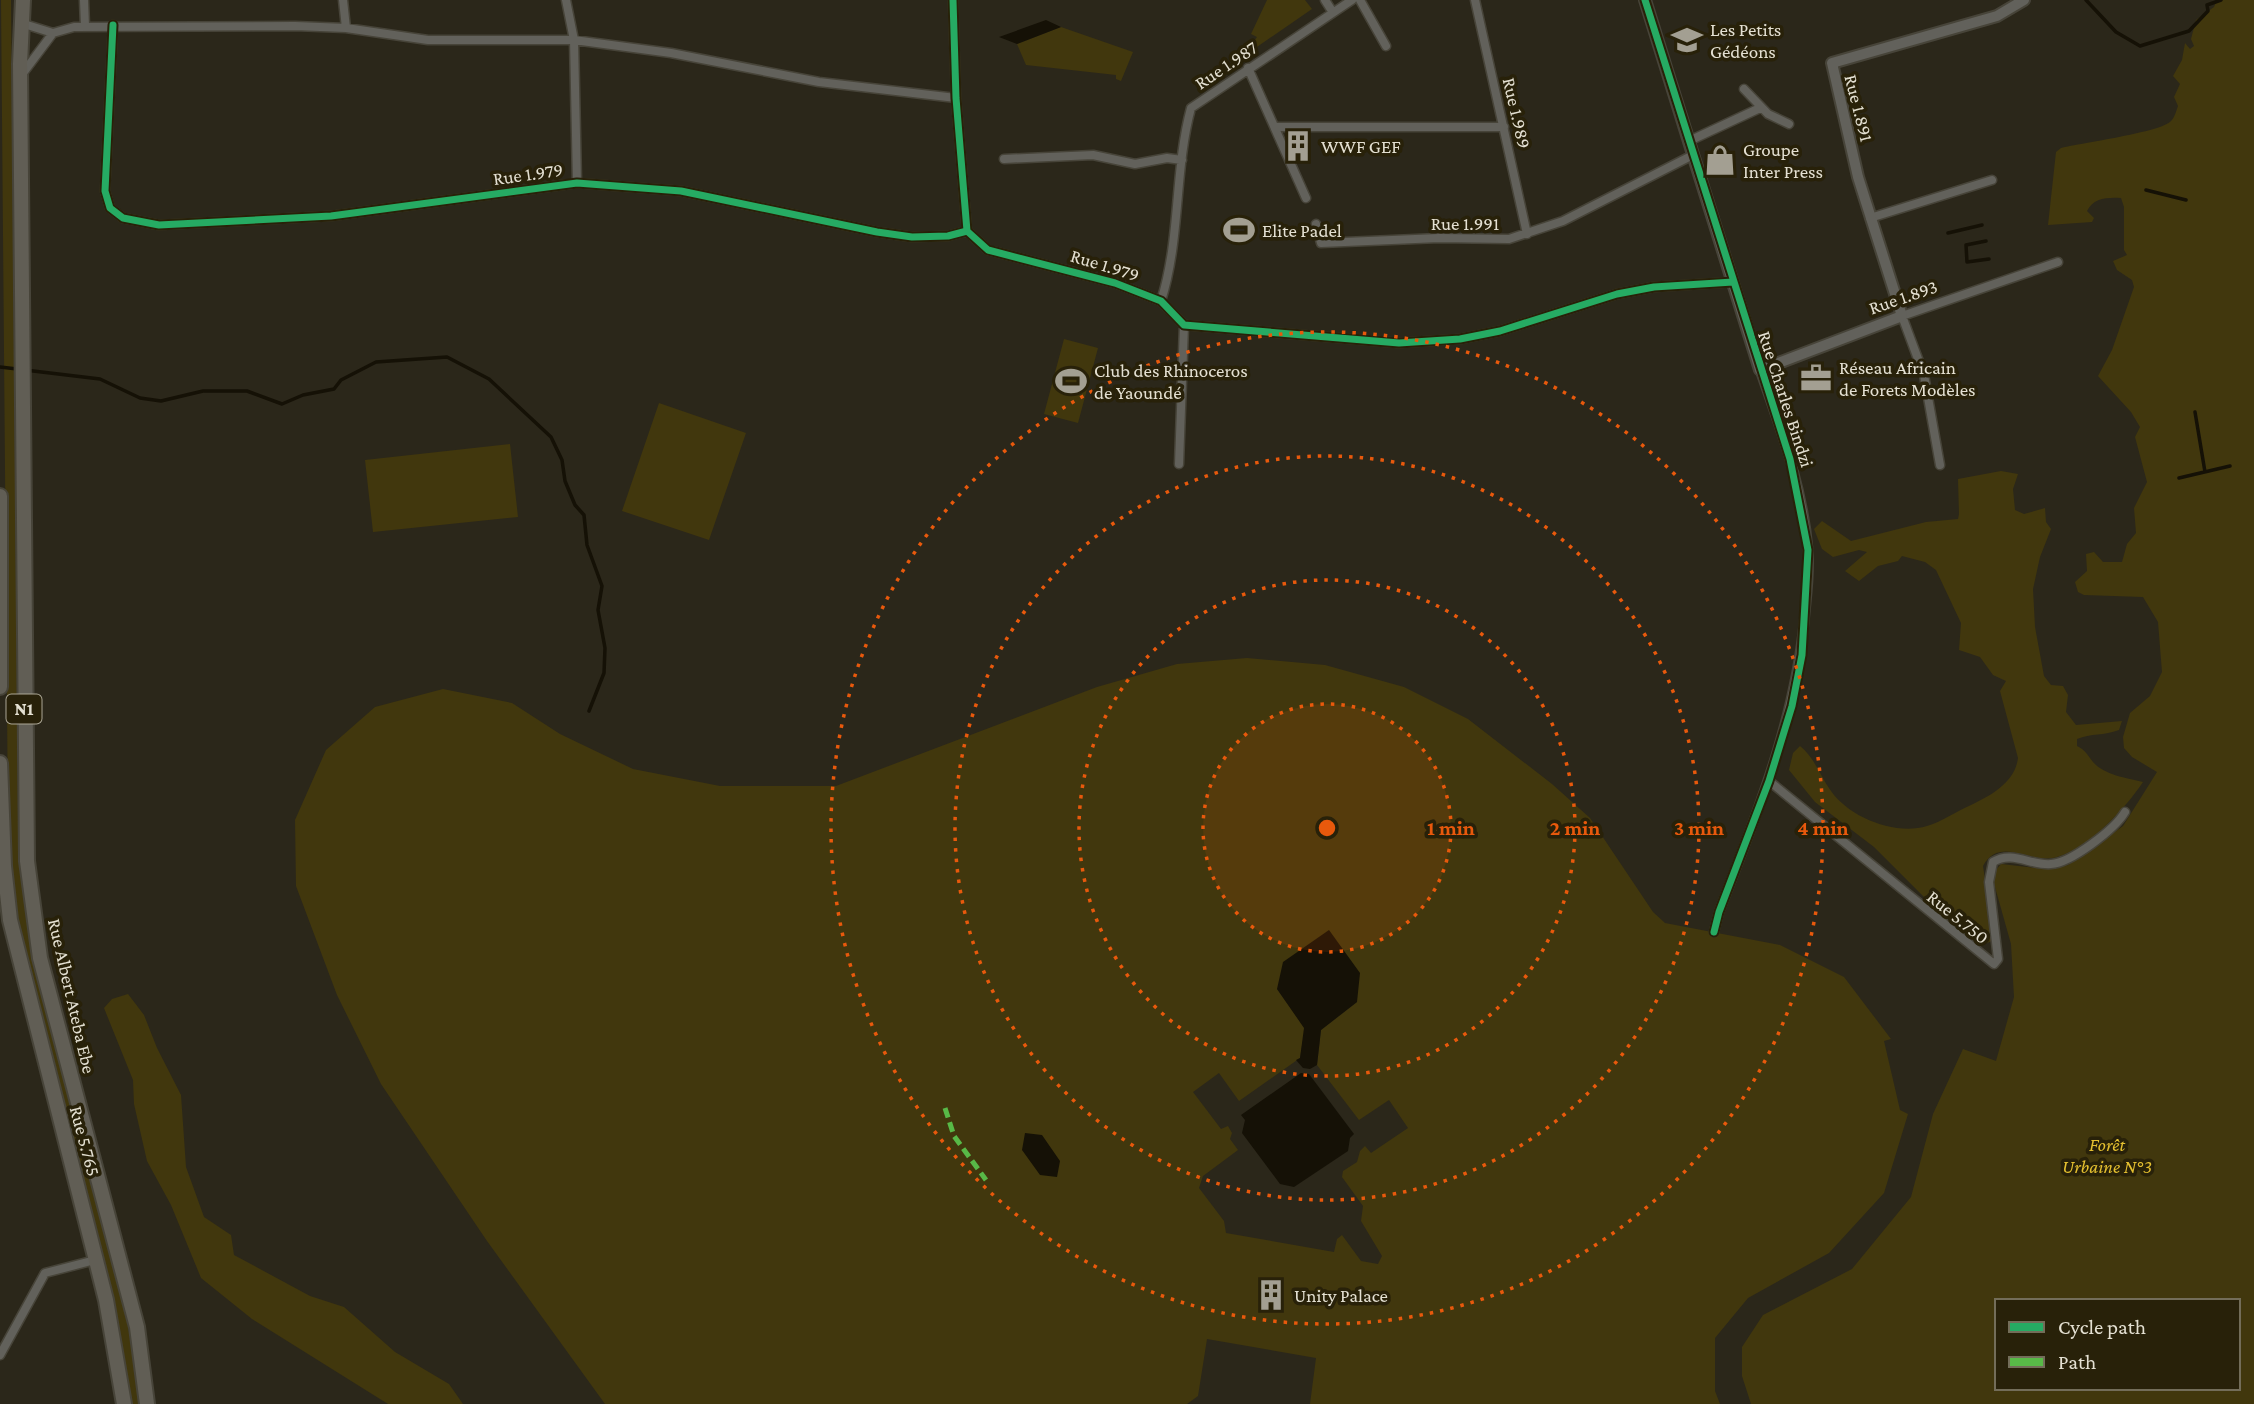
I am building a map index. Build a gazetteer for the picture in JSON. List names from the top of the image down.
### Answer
{
  "streets": {
    "highway": ["N1", "Rue Albert Ateba Ebe", "Rue 5.765"],
    "street": [
      "Rue 1.987",
      "Rue 1.891",
      "Rue 1.989",
      "Rue 1.979",
      "Rue 1.991",
      "Rue 1.893",
      "Rue Charles Bindzi",
      "Rue 5.750"
    ]
  },
  "crossings": [
    ["Rue 1.987", "Rue 1.979"],
    ["Rue 1.891", "Rue 1.893"],
    ["Rue 1.989", "Rue 1.991"],
    ["Rue 1.991", "Rue Charles Bindzi"],
    ["Rue 1.893", "Rue Charles Bindzi"],
    ["Rue Charles Bindzi", "Rue 5.750"]
  ],
  "parks": ["Forêt Urbaine N°3"],
  "places": {
    "school or university": ["Les Petits Gédéons"],
    "building": ["WWF GEF", "Unity Palace"],
    "shop": ["Groupe Inter Press"],
    "sports": ["Elite Padel", "Club des Rhinoceros de Yaoundé"],
    "office": ["Réseau Africain de Forets Modèles"]
  },
  "legend": ["Cycle path", "Path"],
  "rings": [
    "1 min",
    "2 min",
    "3 min",
    "4 min"
  ]
}
